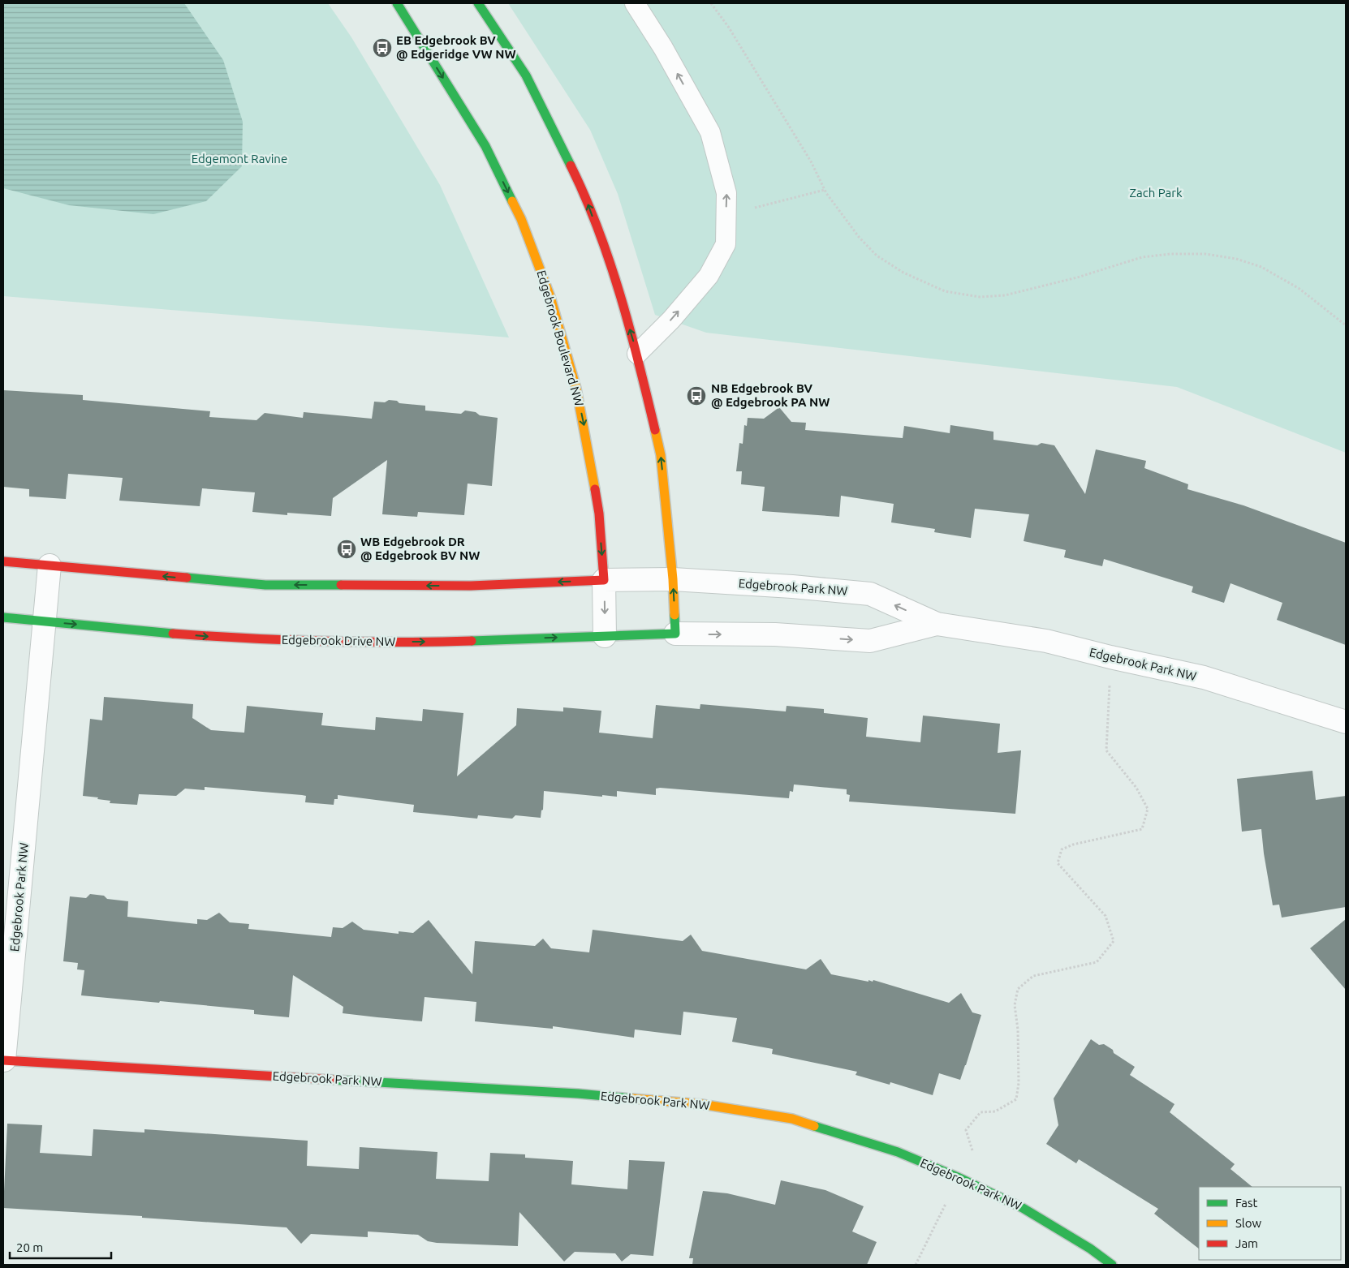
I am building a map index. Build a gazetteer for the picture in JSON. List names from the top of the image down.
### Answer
{
  "streets": {
    "street": ["Edgebrook Boulevard NW", "Edgebrook Park NW", "Edgebrook Drive NW"]
  },
  "crossings": [
    ["Edgebrook Boulevard NW", "Edgebrook Park NW"],
    ["Edgebrook Boulevard NW", "Edgebrook Drive NW"],
    ["Edgebrook Park NW", "Edgebrook Drive NW"]
  ],
  "parks": ["Edgemont Ravine", "Zach Park"],
  "places": {
    "bus stop": ["EB Edgebrook BV @ Edgeridge VW NW", "NB Edgebrook BV @ Edgebrook PA NW", "WB Edgebrook DR @ Edgebrook BV NW"]
  },
  "legend": ["Fast", "Slow", "Jam"],
  "scale_bar": "20 m"
}
